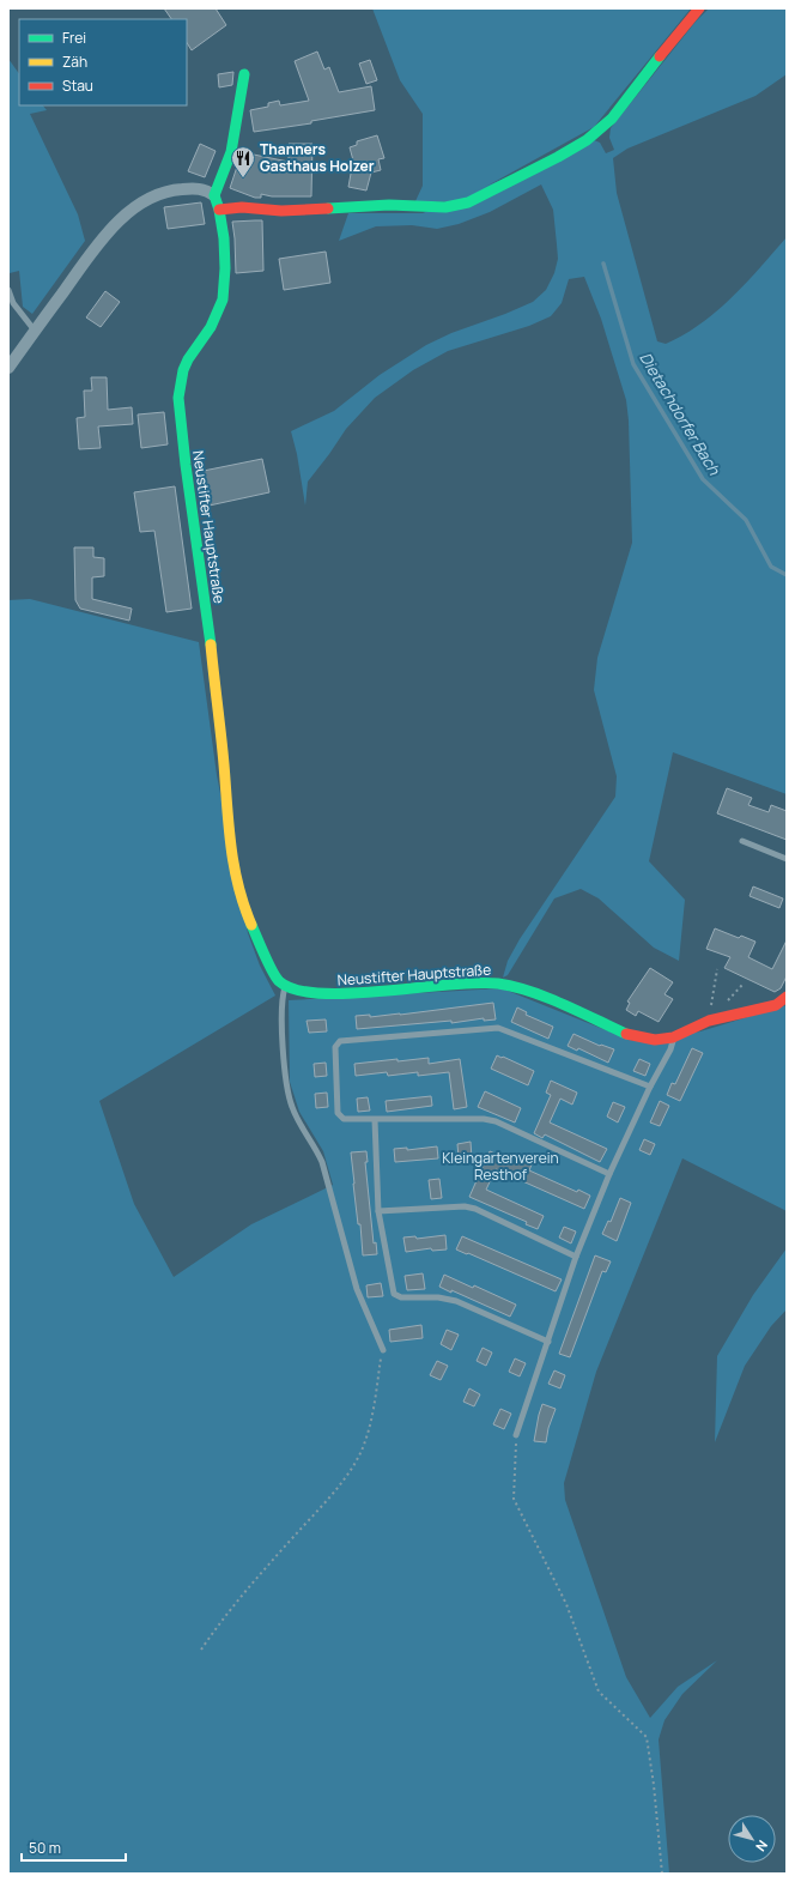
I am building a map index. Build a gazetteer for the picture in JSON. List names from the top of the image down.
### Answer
{
  "streets": {
    "street": ["Neustifter Hauptstraße"]
  },
  "water": ["Dietachdorfer Bach"],
  "parks": ["Kleingartenverein Resthof"],
  "places": {
    "restaurant": ["Thanners Gasthaus Holzer"]
  },
  "legend": ["Frei", "Zäh", "Stau"],
  "scale_bar": "50 m",
  "north": "bottom right"
}
